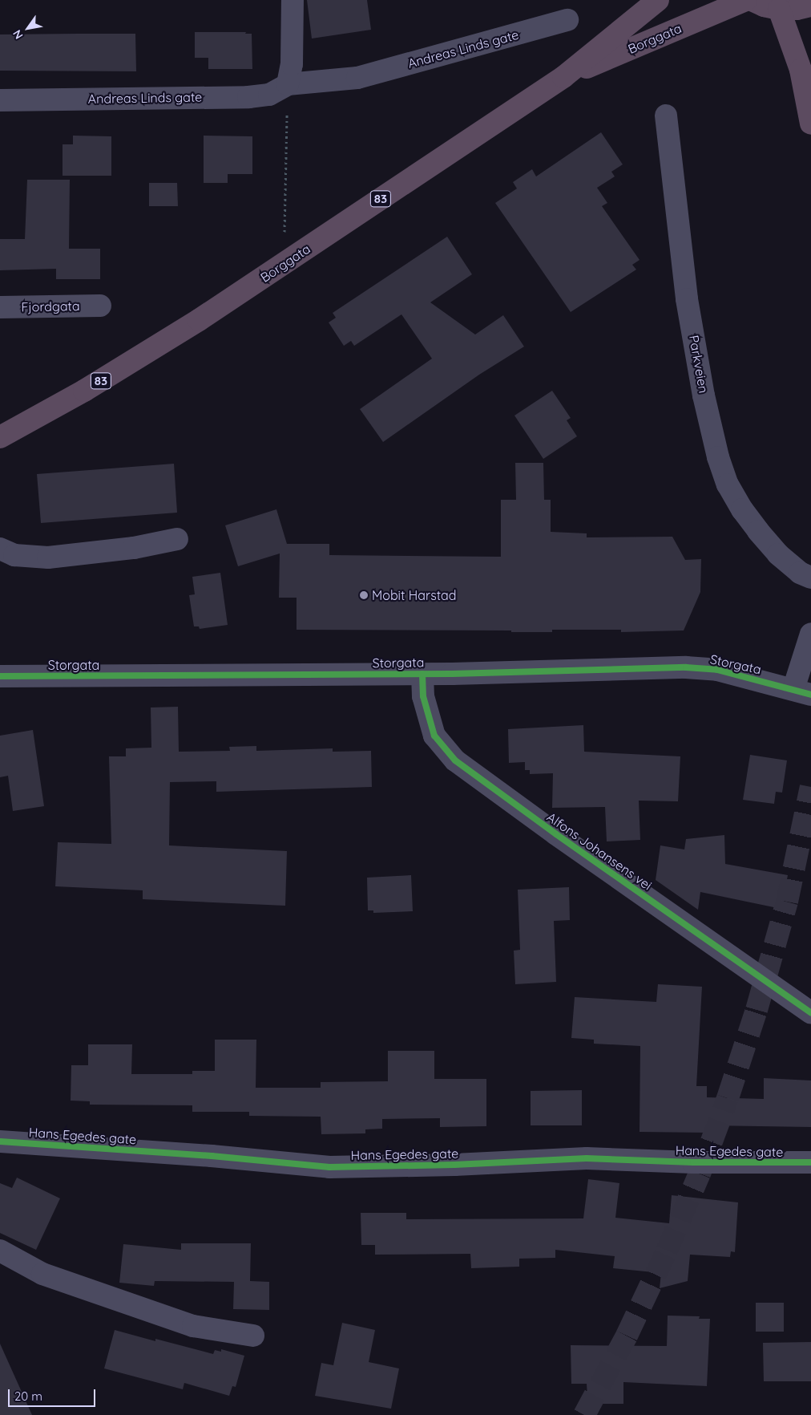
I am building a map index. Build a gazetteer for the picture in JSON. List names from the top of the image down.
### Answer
{
  "streets": {
    "highway": ["Borggata", "83"],
    "street": [
      "Andreas Linds gate",
      "Fjordgata",
      "Parkveien",
      "Storgata",
      "Alfons Johansens vei",
      "Hans Egedes gate"
    ]
  },
  "crossings": [
    ["Storgata", "Alfons Johansens vei"]
  ],
  "places": ["Mobit Harstad"],
  "scale_bar": "20 m",
  "north": "bottom left"
}
